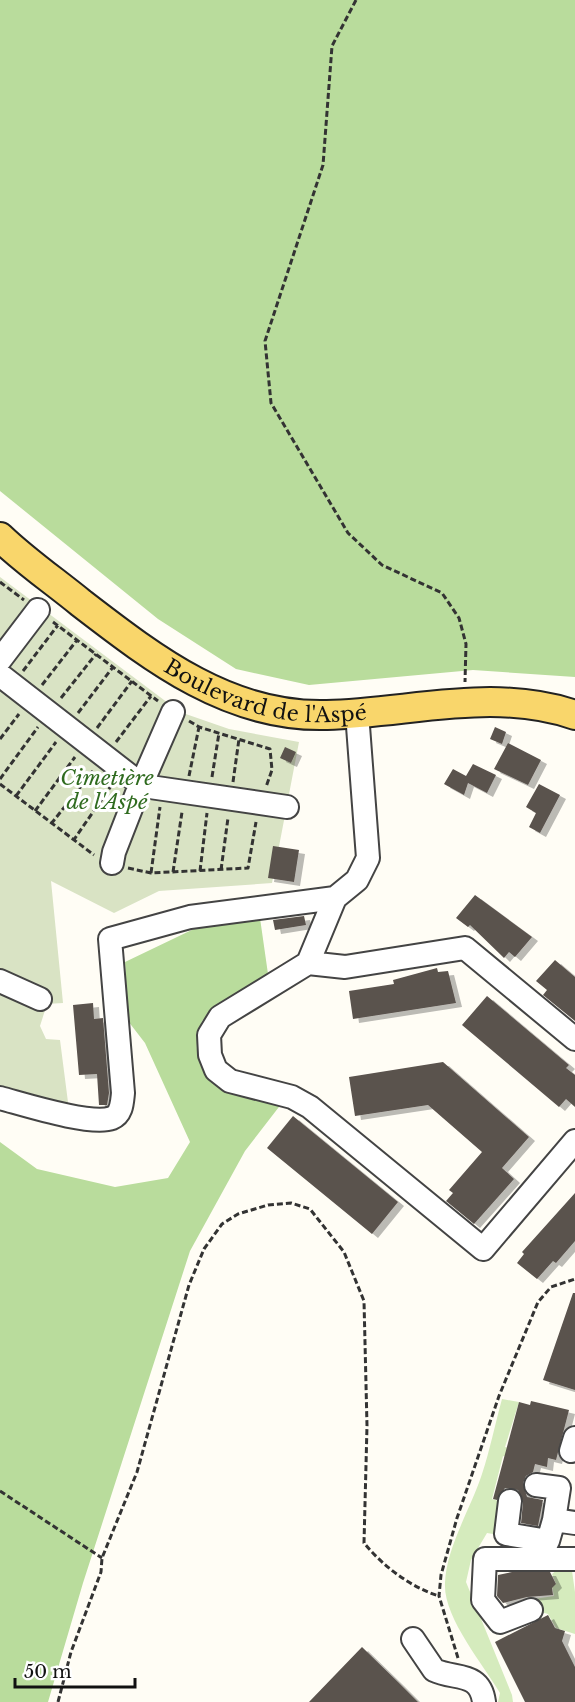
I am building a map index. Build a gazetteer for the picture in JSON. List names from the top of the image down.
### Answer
{
  "streets": {
    "main road": ["Boulevard de l'Aspé"]
  },
  "parks": ["Cimetière de l'Aspé"],
  "scale_bar": "50 m"
}
